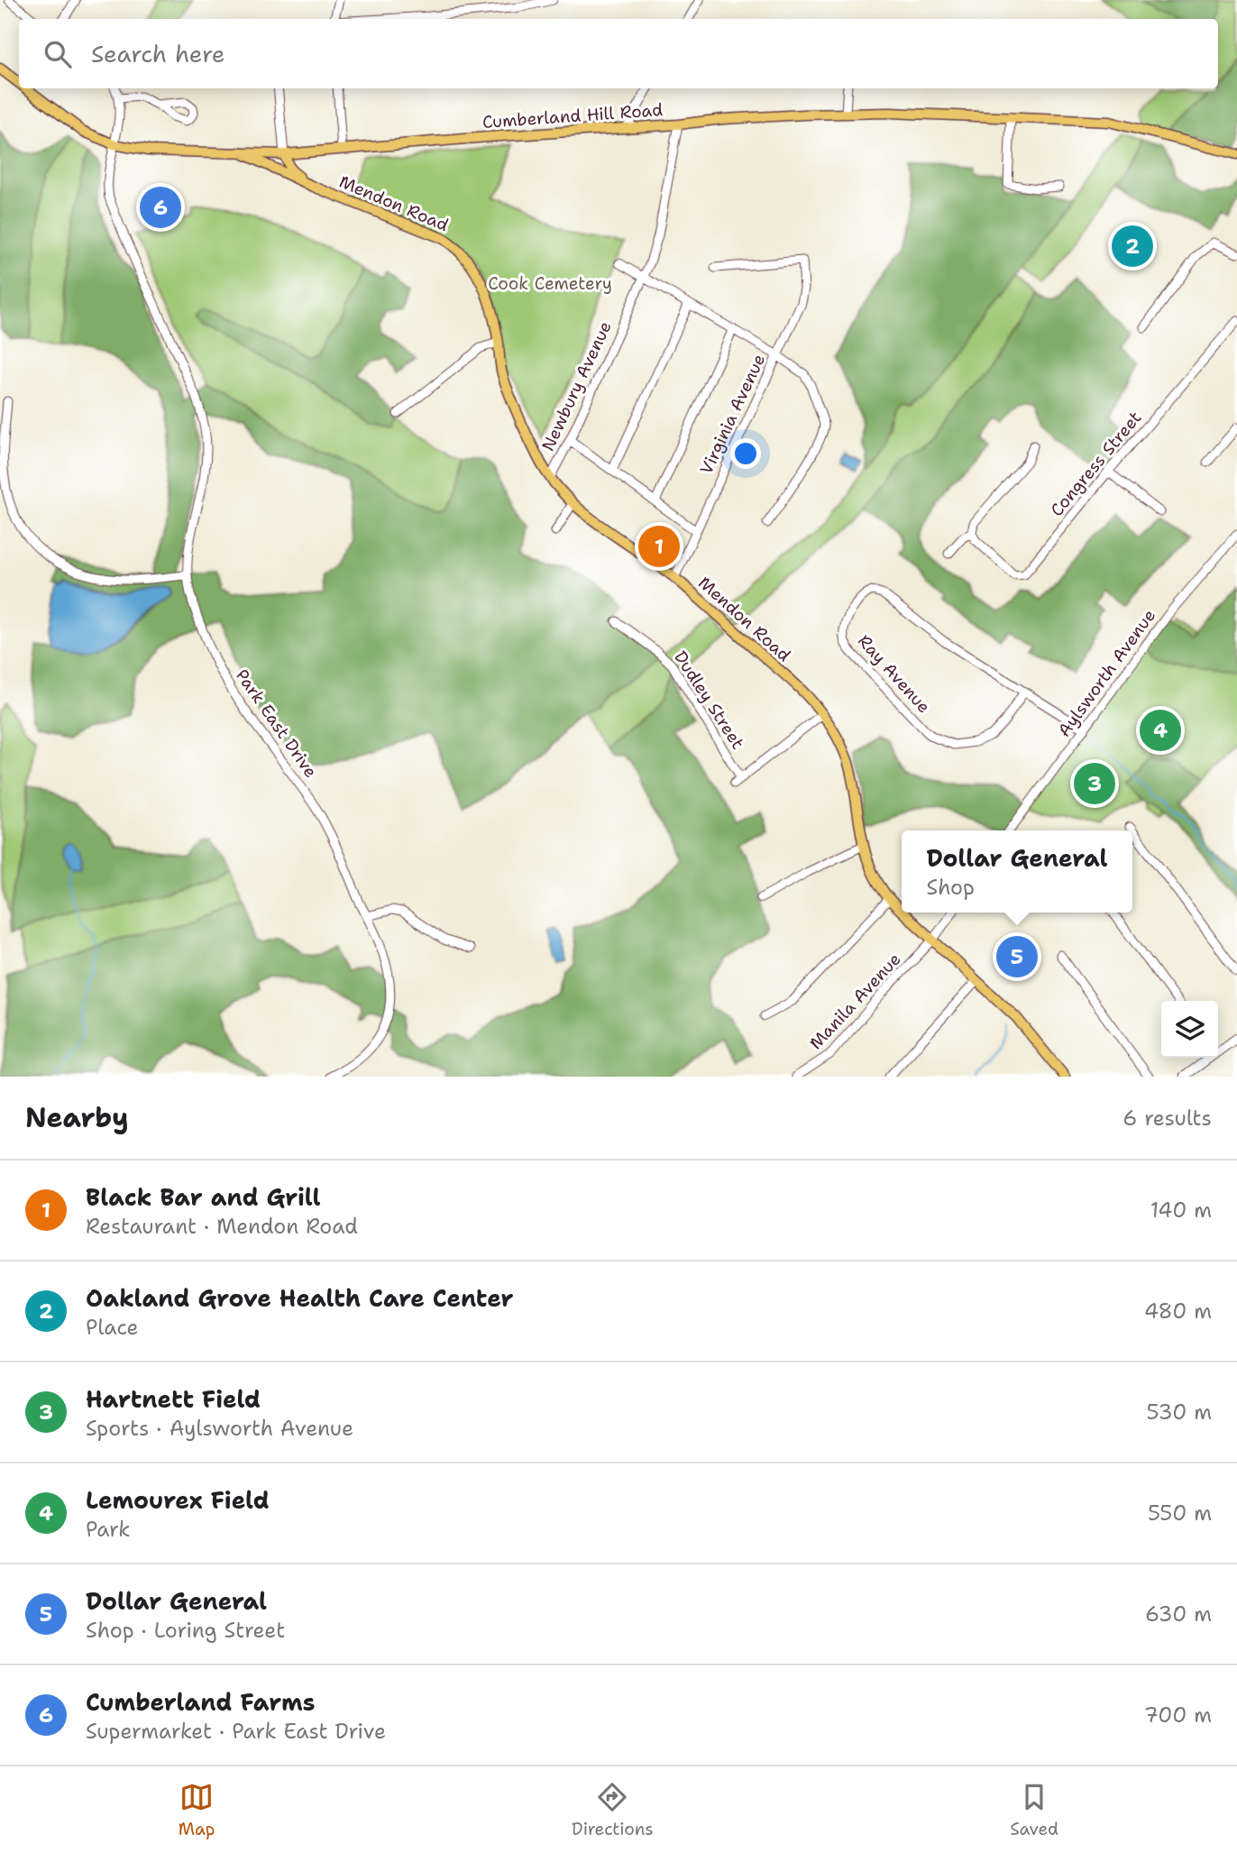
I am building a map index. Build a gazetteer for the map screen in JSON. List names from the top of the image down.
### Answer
{
  "streets": {
    "main road": ["Cumberland Hill Road", "Mendon Road"],
    "street": [
      "Newbury Avenue",
      "Virginia Avenue",
      "Congress Street",
      "Aylsworth Avenue",
      "Ray Avenue",
      "Dudley Street",
      "Park East Drive",
      "Manila Avenue"
    ]
  },
  "crossings": [
    ["Cumberland Hill Road", "Mendon Road"],
    ["Cumberland Hill Road", "Newbury Avenue"],
    ["Mendon Road", "Newbury Avenue"],
    ["Mendon Road", "Virginia Avenue"],
    ["Mendon Road", "Dudley Street"],
    ["Mendon Road", "Manila Avenue"],
    ["Aylsworth Avenue", "Ray Avenue"]
  ],
  "parks": ["Cook Cemetery"],
  "page": {
    "search": "Search here",
    "pins": [
      "6",
      "2",
      "1",
      "4",
      "3",
      "5"
    ],
    "popup": ["Dollar General", "Shop"],
    "heading": ["Nearby", "6 results"],
    "list": [
      {
        "mark": "1",
        "name": "Black Bar and Grill",
        "note": "Restaurant · Mendon Road",
        "value": "140 m"
      },
      {
        "mark": "2",
        "name": "Oakland Grove Health Care Center",
        "note": "Place",
        "value": "480 m"
      },
      {
        "mark": "3",
        "name": "Hartnett Field",
        "note": "Sports · Aylsworth Avenue",
        "value": "530 m"
      },
      {
        "mark": "4",
        "name": "Lemourex Field",
        "note": "Park",
        "value": "550 m"
      },
      {
        "mark": "5",
        "name": "Dollar General",
        "note": "Shop · Loring Street",
        "value": "630 m"
      },
      {
        "mark": "6",
        "name": "Cumberland Farms",
        "note": "Supermarket · Park East Drive",
        "value": "700 m"
      }
    ],
    "nav": ["Map", "Directions", "Saved"]
  }
}
